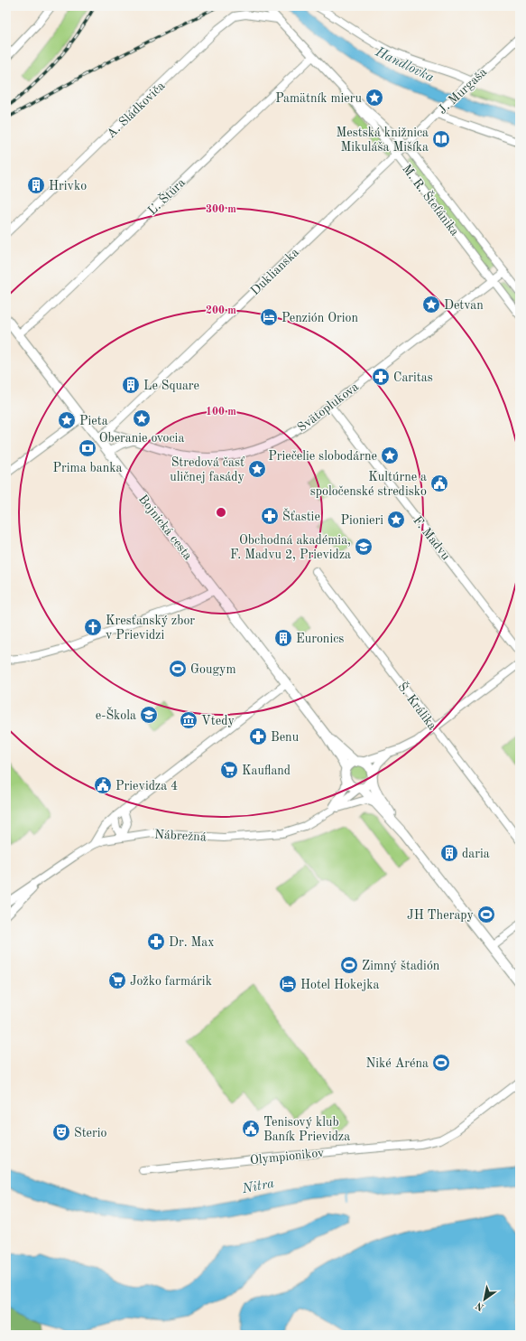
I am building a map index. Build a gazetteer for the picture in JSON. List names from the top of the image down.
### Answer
{
  "streets": {
    "street": [
      "J. Murgaša",
      "A. Sládkoviča",
      "Ľ. Štúra",
      "M. R. Štefánika",
      "Duklianska",
      "Svätoplukova",
      "Bojnická cesta",
      "F. Madvu",
      "Š. Králika",
      "Nábrežná",
      "Olympionikov"
    ]
  },
  "crossings": [
    ["J. Murgaša", "M. R. Štefánika"],
    ["Ľ. Štúra", "Bojnická cesta"],
    ["M. R. Štefánika", "Duklianska"],
    ["M. R. Štefánika", "Svätoplukova"],
    ["Duklianska", "Svätoplukova"],
    ["Svätoplukova", "F. Madvu"],
    ["Bojnická cesta", "Nábrežná"]
  ],
  "water": ["Handlovka", "Nitra"],
  "places": {
    "place": [
      "Pamätník mieru",
      "Detvan",
      "Oberanie ovocia",
      "Pieta",
      "Priečelie slobodárne",
      "Stredová časť uličnej fasády",
      "Pionieri"
    ],
    "library": ["Mestská knižnica Mikuláša Mišíka"],
    "building": [
      "Hrivko",
      "Le Square",
      "Euronics",
      "daria"
    ],
    "hotel": ["Penzión Orion", "Hotel Hokejka"],
    "pharmacy": [
      "Caritas",
      "Šťastie",
      "Benu",
      "Dr. Max"
    ],
    "bank": ["Prima banka"],
    "public building": ["Kultúrne a spoločenské stredisko", "Prievidza 4", "Tenisový klub Baník Prievidza"],
    "school or university": ["Obchodná akadémia, F. Madvu 2, Prievidza", "e-Škola"],
    "church": ["Kresťanský zbor v Prievidzi"],
    "sports": [
      "Gougym",
      "JH Therapy",
      "Zimný štadión",
      "Niké Aréna"
    ],
    "museum": ["Vtedy"],
    "supermarket": ["Kaufland", "Jožko farmárik"],
    "theatre": ["Sterio"]
  },
  "north": "bottom left",
  "rings": ["300 m", "200 m", "100 m"]
}
